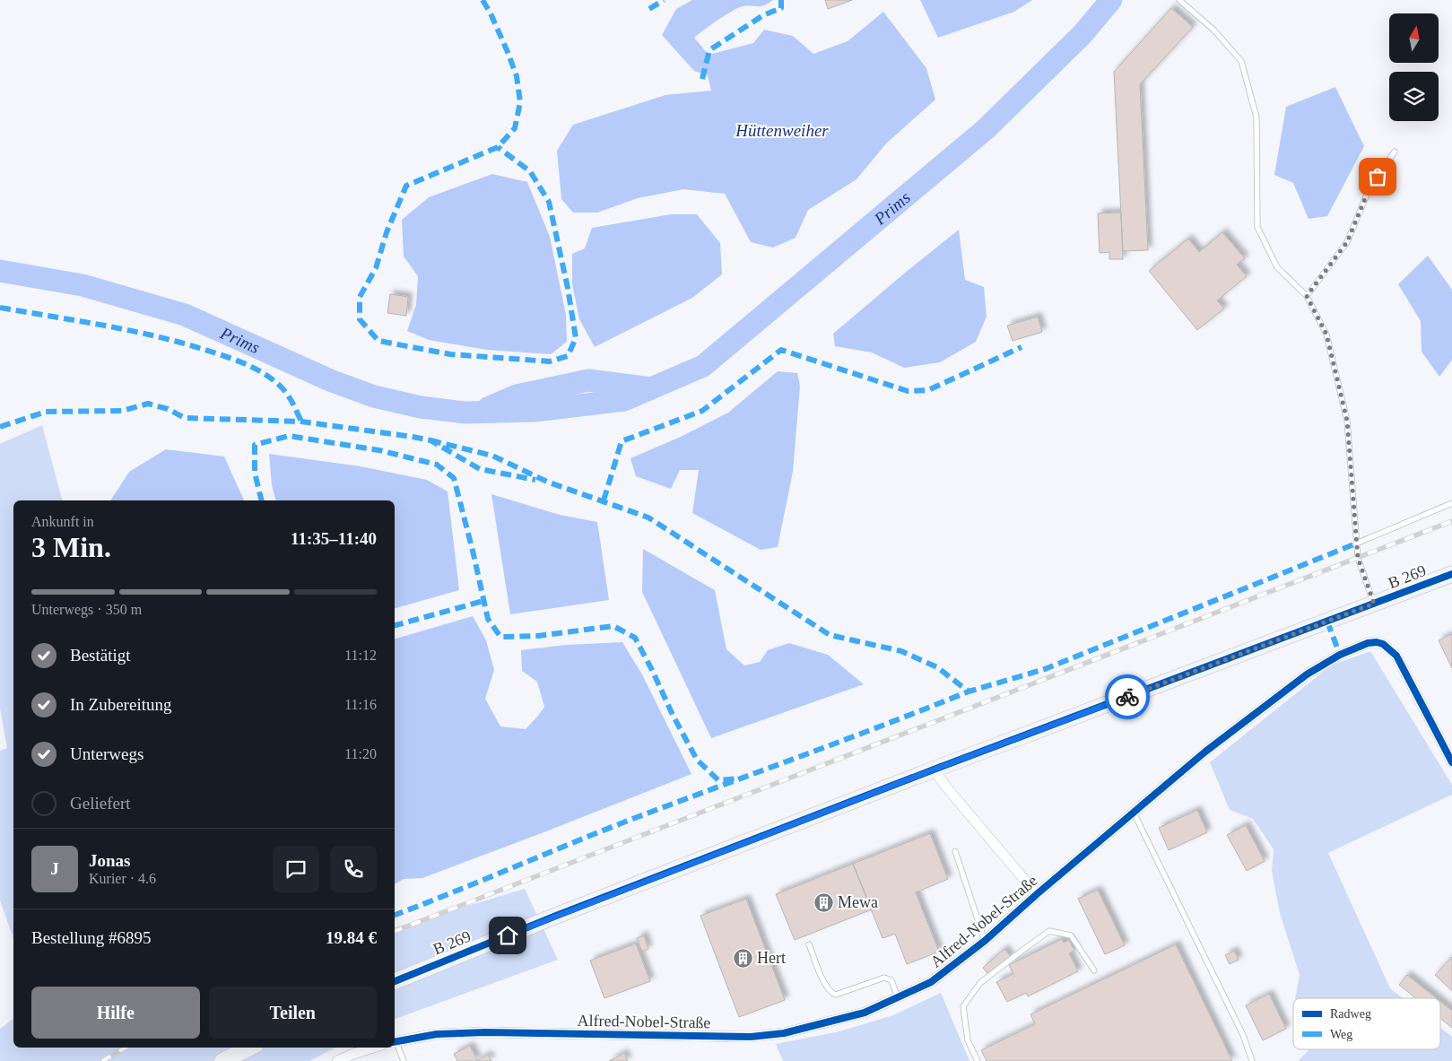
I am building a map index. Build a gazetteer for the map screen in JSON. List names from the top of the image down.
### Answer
{
  "streets": {
    "main road": ["B 269"],
    "street": ["Alfred-Nobel-Straße"]
  },
  "crossings": [
    ["B 269", "Alfred-Nobel-Straße"]
  ],
  "water": ["Hüttenweiher", "Prims"],
  "places": {
    "building": ["Mewa", "Hert"]
  },
  "legend": ["Radweg", "Weg"],
  "north": "top",
  "page": {
    "heading": ["3 Min.", "Ankunft in", "11:35–11:40"],
    "panel": [
      "Jonas",
      "Kurier · 4.6",
      "Bestellung #6895",
      "19.84 €"
    ],
    "bar": "Unterwegs · 350 m",
    "list": [
      ["Bestätigt", "11:12"],
      ["In Zubereitung", "11:16"],
      ["Unterwegs", "11:20"],
      "Geliefert"
    ],
    "round": "J",
    "buttons": ["Hilfe", "Teilen"]
  }
}
